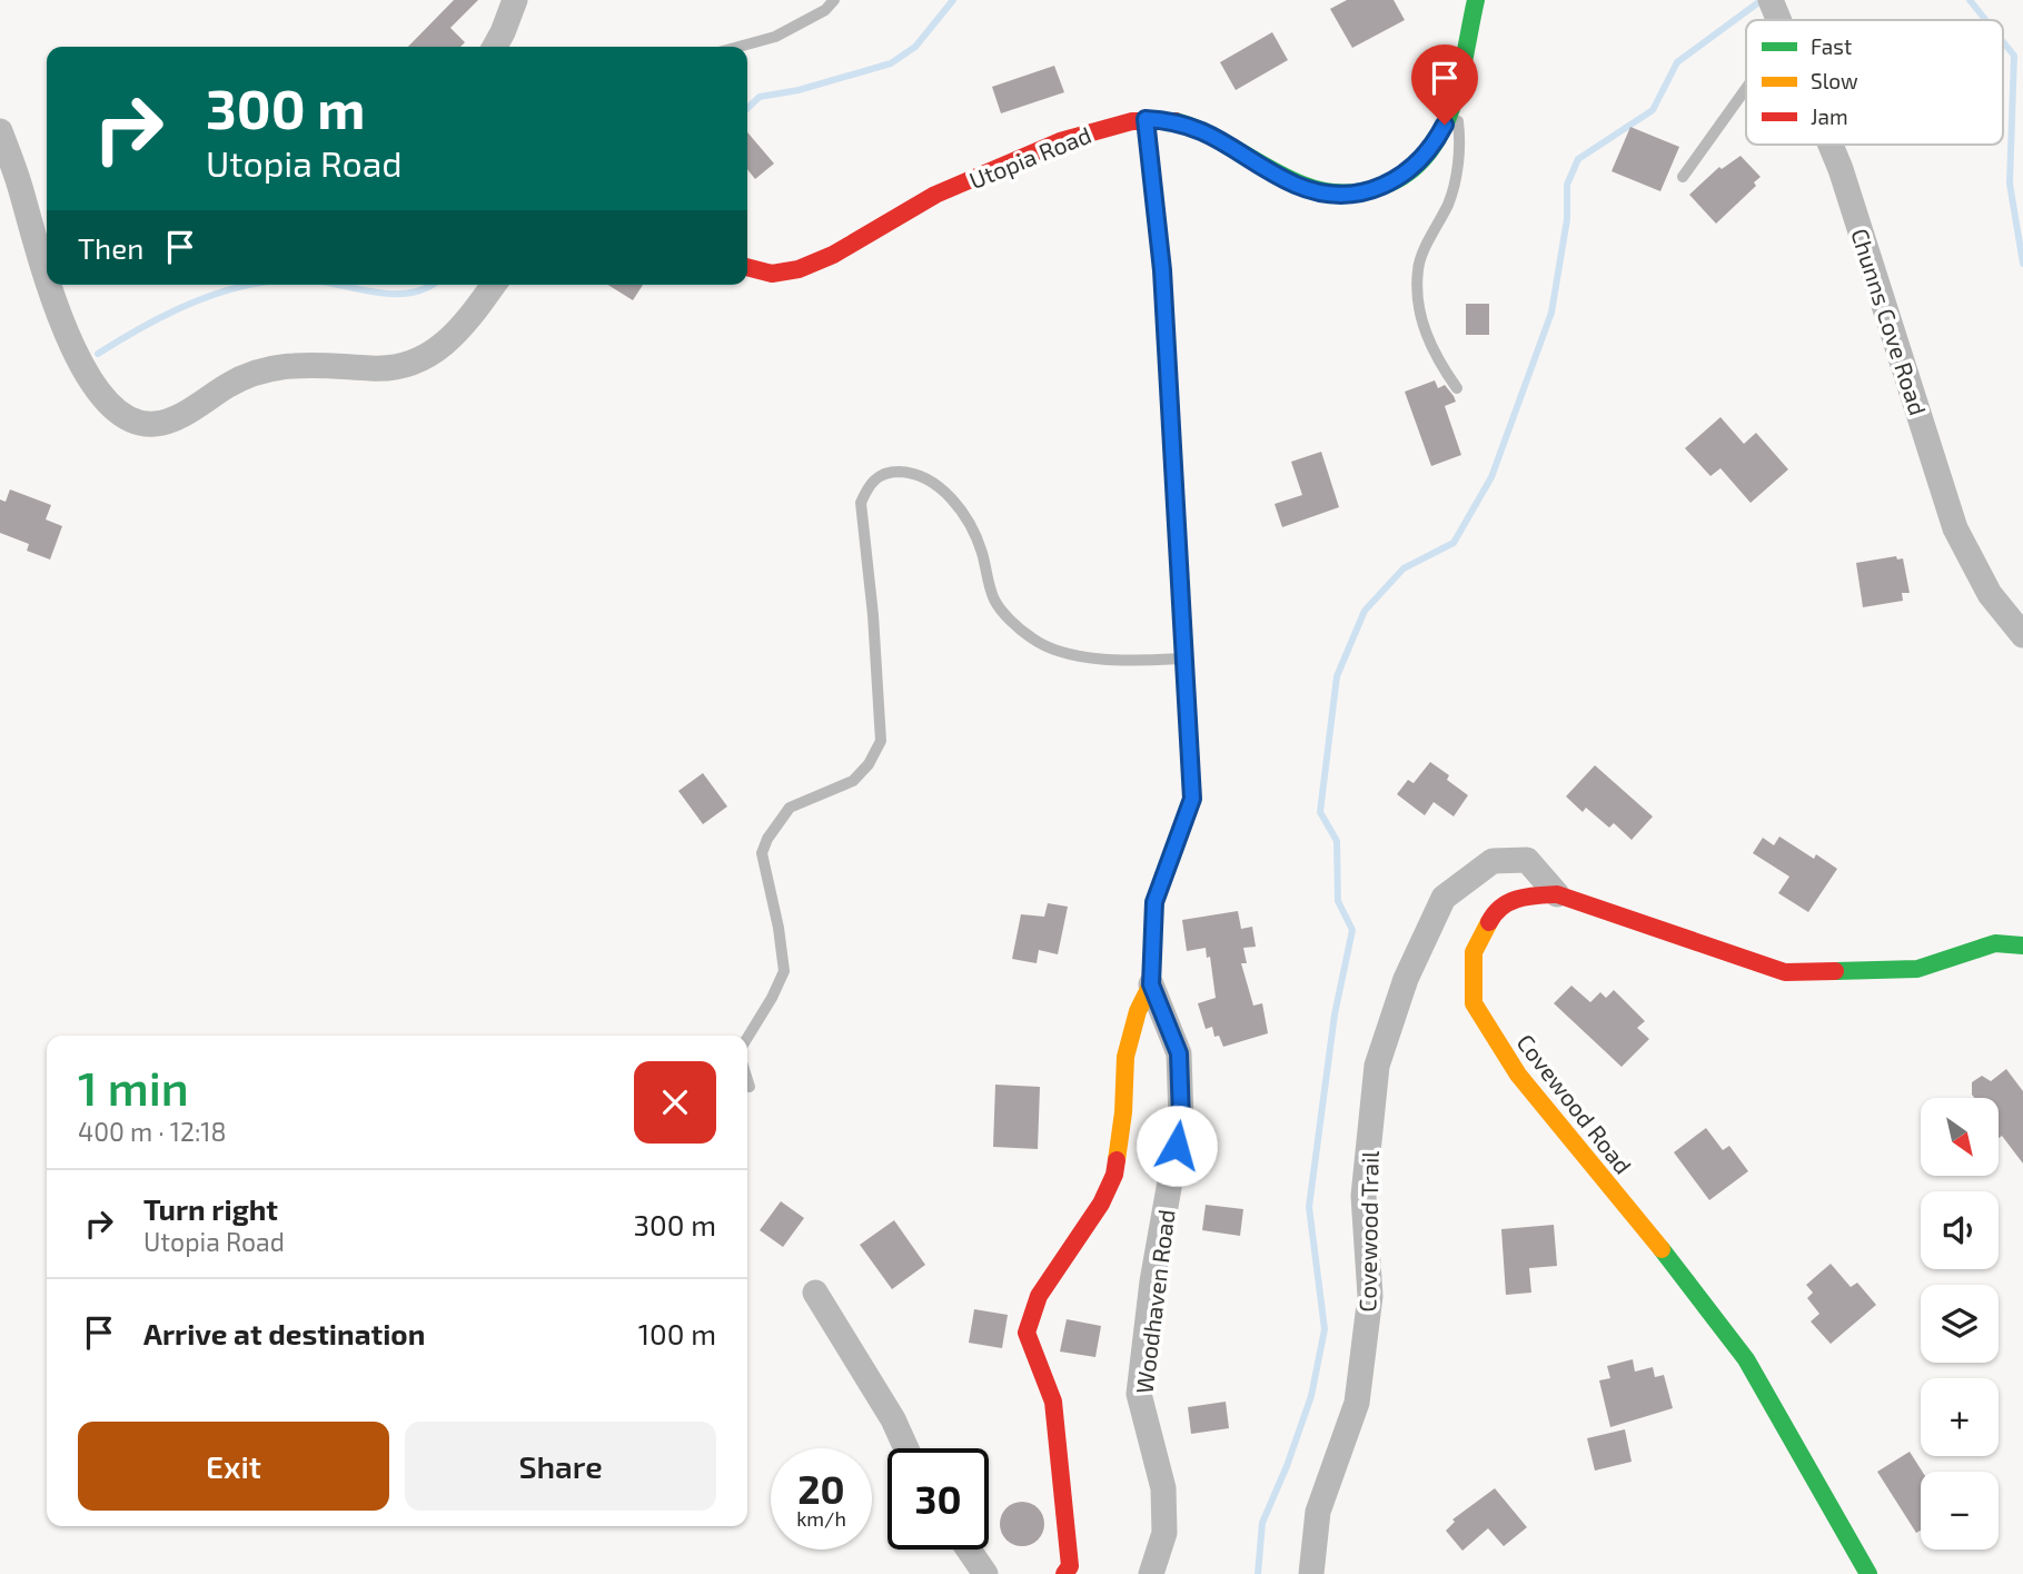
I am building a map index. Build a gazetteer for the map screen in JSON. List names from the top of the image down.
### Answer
{
  "streets": {
    "street": [
      "Utopia Road",
      "Chunns Cove Road",
      "Covewood Road",
      "Covewood Trail",
      "Woodhaven Road"
    ]
  },
  "crossings": [
    ["Utopia Road", "Woodhaven Road"],
    ["Covewood Road", "Covewood Trail"]
  ],
  "legend": ["Fast", "Slow", "Jam"],
  "north": "bottom right",
  "page": {
    "turn": ["300 m", "Utopia Road"],
    "then": "Then",
    "heading": ["1 min", "400 m · 12:18"],
    "map_buttons": ["+", "−"],
    "list": [
      {
        "name": "Turn right",
        "note": "Utopia Road",
        "value": "300 m"
      },
      {
        "name": "Arrive at destination",
        "value": "100 m"
      }
    ],
    "buttons": ["Exit", "Share"],
    "speed": "20 km/h",
    "limit": "30"
  }
}
